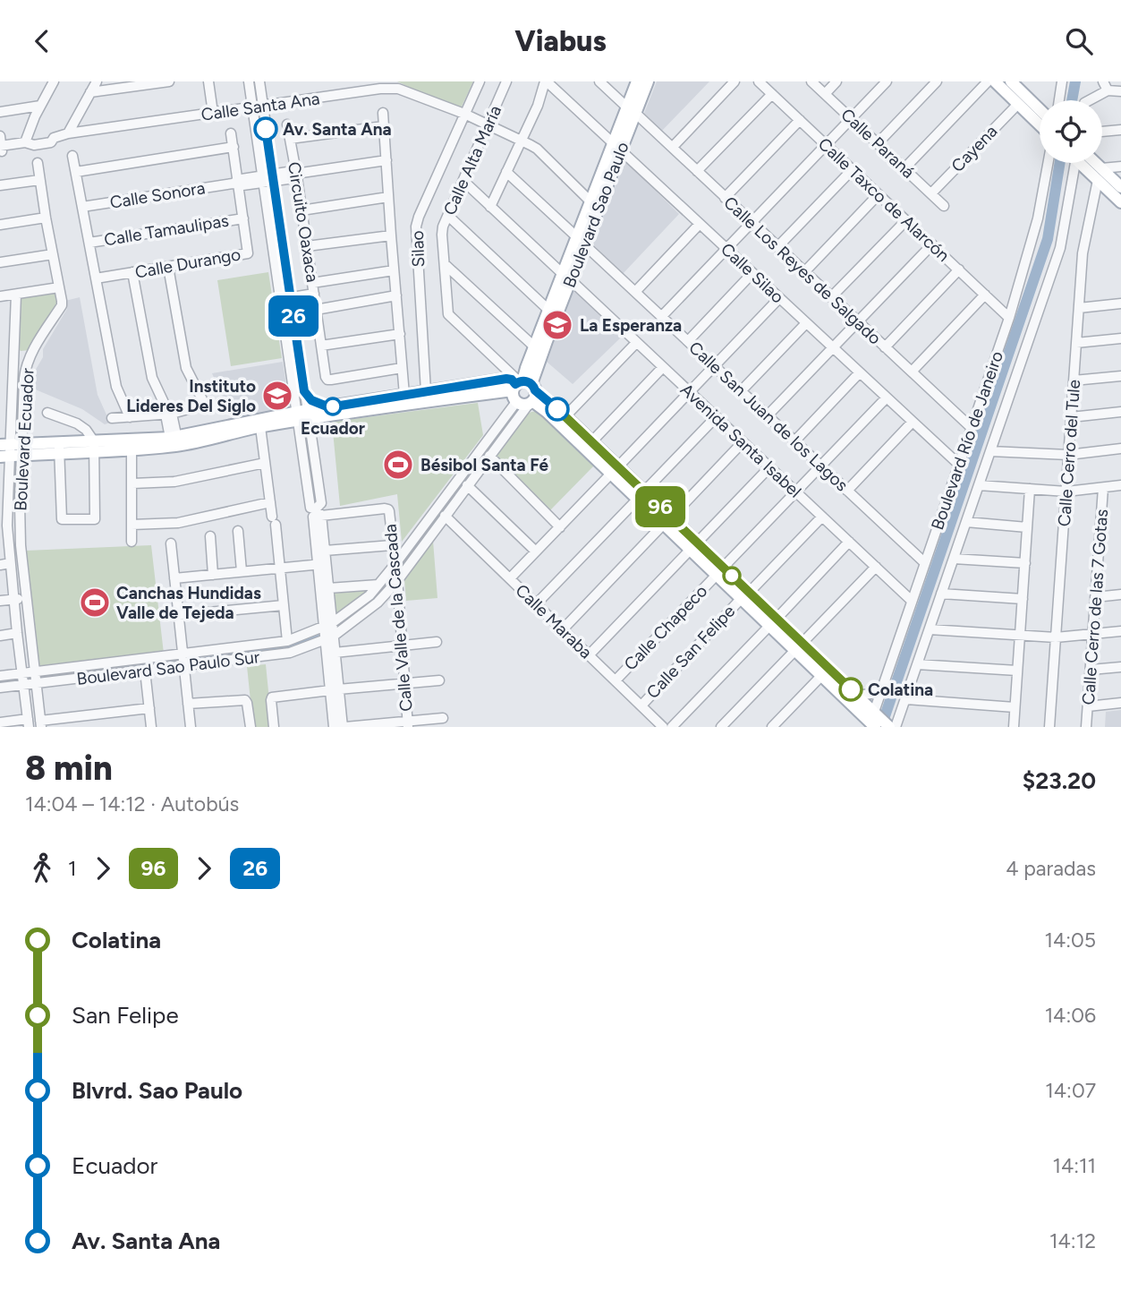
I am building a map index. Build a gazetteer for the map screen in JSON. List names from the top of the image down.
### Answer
{
  "streets": {
    "main road": ["Boulevard Sao Paulo"],
    "street": [
      "Calle Santa Ana",
      "Calle Paraná",
      "Cayena",
      "Calle Alta María",
      "Calle Sonora",
      "Calle Taxco de Alarcón",
      "Circuito Oaxaca",
      "Calle Tamaulipas",
      "Silao",
      "Calle Durango",
      "Calle Los Reyes de Salgado",
      "Calle Silao",
      "Calle San Juan de los Lagos",
      "Boulevard Ecuador",
      "Avenida Santa Isabel",
      "Boulevard Río de Janeiro",
      "Calle Cerro del Tule",
      "Calle Cerro de las 7 Gotas",
      "Calle Valle de la Cascada",
      "Calle Maraba",
      "Calle Chapeco",
      "Calle San Felipe",
      "Boulevard Sao Paulo Sur"
    ]
  },
  "crossings": [
    ["Calle Santa Ana", "Calle Alta María"],
    ["Calle Santa Ana", "Boulevard Sao Paulo"],
    ["Calle Santa Ana", "Silao"],
    ["Calle Paraná", "Cayena"],
    ["Calle Alta María", "Boulevard Sao Paulo"],
    ["Calle Alta María", "Avenida Santa Isabel"],
    ["Calle Sonora", "Circuito Oaxaca"],
    ["Calle Sonora", "Calle Durango"],
    ["Calle Taxco de Alarcón", "Boulevard Río de Janeiro"],
    ["Boulevard Sao Paulo", "Calle Los Reyes de Salgado"],
    ["Boulevard Sao Paulo", "Calle Silao"],
    ["Boulevard Sao Paulo", "Calle San Juan de los Lagos"],
    ["Boulevard Sao Paulo", "Avenida Santa Isabel"],
    ["Boulevard Sao Paulo", "Calle Valle de la Cascada"],
    ["Boulevard Sao Paulo", "Calle Maraba"],
    ["Boulevard Sao Paulo", "Boulevard Sao Paulo Sur"],
    ["Calle Tamaulipas", "Calle Durango"],
    ["Calle Los Reyes de Salgado", "Boulevard Río de Janeiro"],
    ["Calle Silao", "Boulevard Río de Janeiro"],
    ["Calle Silao", "Calle Chapeco"],
    ["Calle San Juan de los Lagos", "Boulevard Río de Janeiro"],
    ["Calle San Juan de los Lagos", "Calle Chapeco"],
    ["Boulevard Ecuador", "Boulevard Sao Paulo Sur"],
    ["Avenida Santa Isabel", "Boulevard Río de Janeiro"],
    ["Avenida Santa Isabel", "Calle Chapeco"],
    ["Avenida Santa Isabel", "Calle San Felipe"],
    ["Calle Maraba", "Calle Chapeco"],
    ["Calle Maraba", "Calle San Felipe"]
  ],
  "places": {
    "other": ["Av. Santa Ana", "Ecuador", "Colatina"],
    "school or university": ["La Esperanza", "Instituto Lideres Del Siglo"],
    "sports": ["Bésibol Santa Fé", "Canchas Hundidas Valle de Tejeda"]
  },
  "lines": ["bus line 26", "bus line 96"],
  "page": {
    "header": "Viabus",
    "on_map": ["96", "26"],
    "heading": ["8 min", "14:04 – 14:12 · Autobús", "$23.20"],
    "legs": [
      "1",
      "96",
      "26",
      "4 paradas"
    ],
    "list": [
      {
        "name": "Colatina",
        "value": "14:05"
      },
      {
        "name": "San Felipe",
        "value": "14:06"
      },
      {
        "name": "Blvrd. Sao Paulo",
        "value": "14:07"
      },
      {
        "name": "Ecuador",
        "value": "14:11"
      },
      {
        "name": "Av. Santa Ana",
        "value": "14:12"
      }
    ]
  }
}
